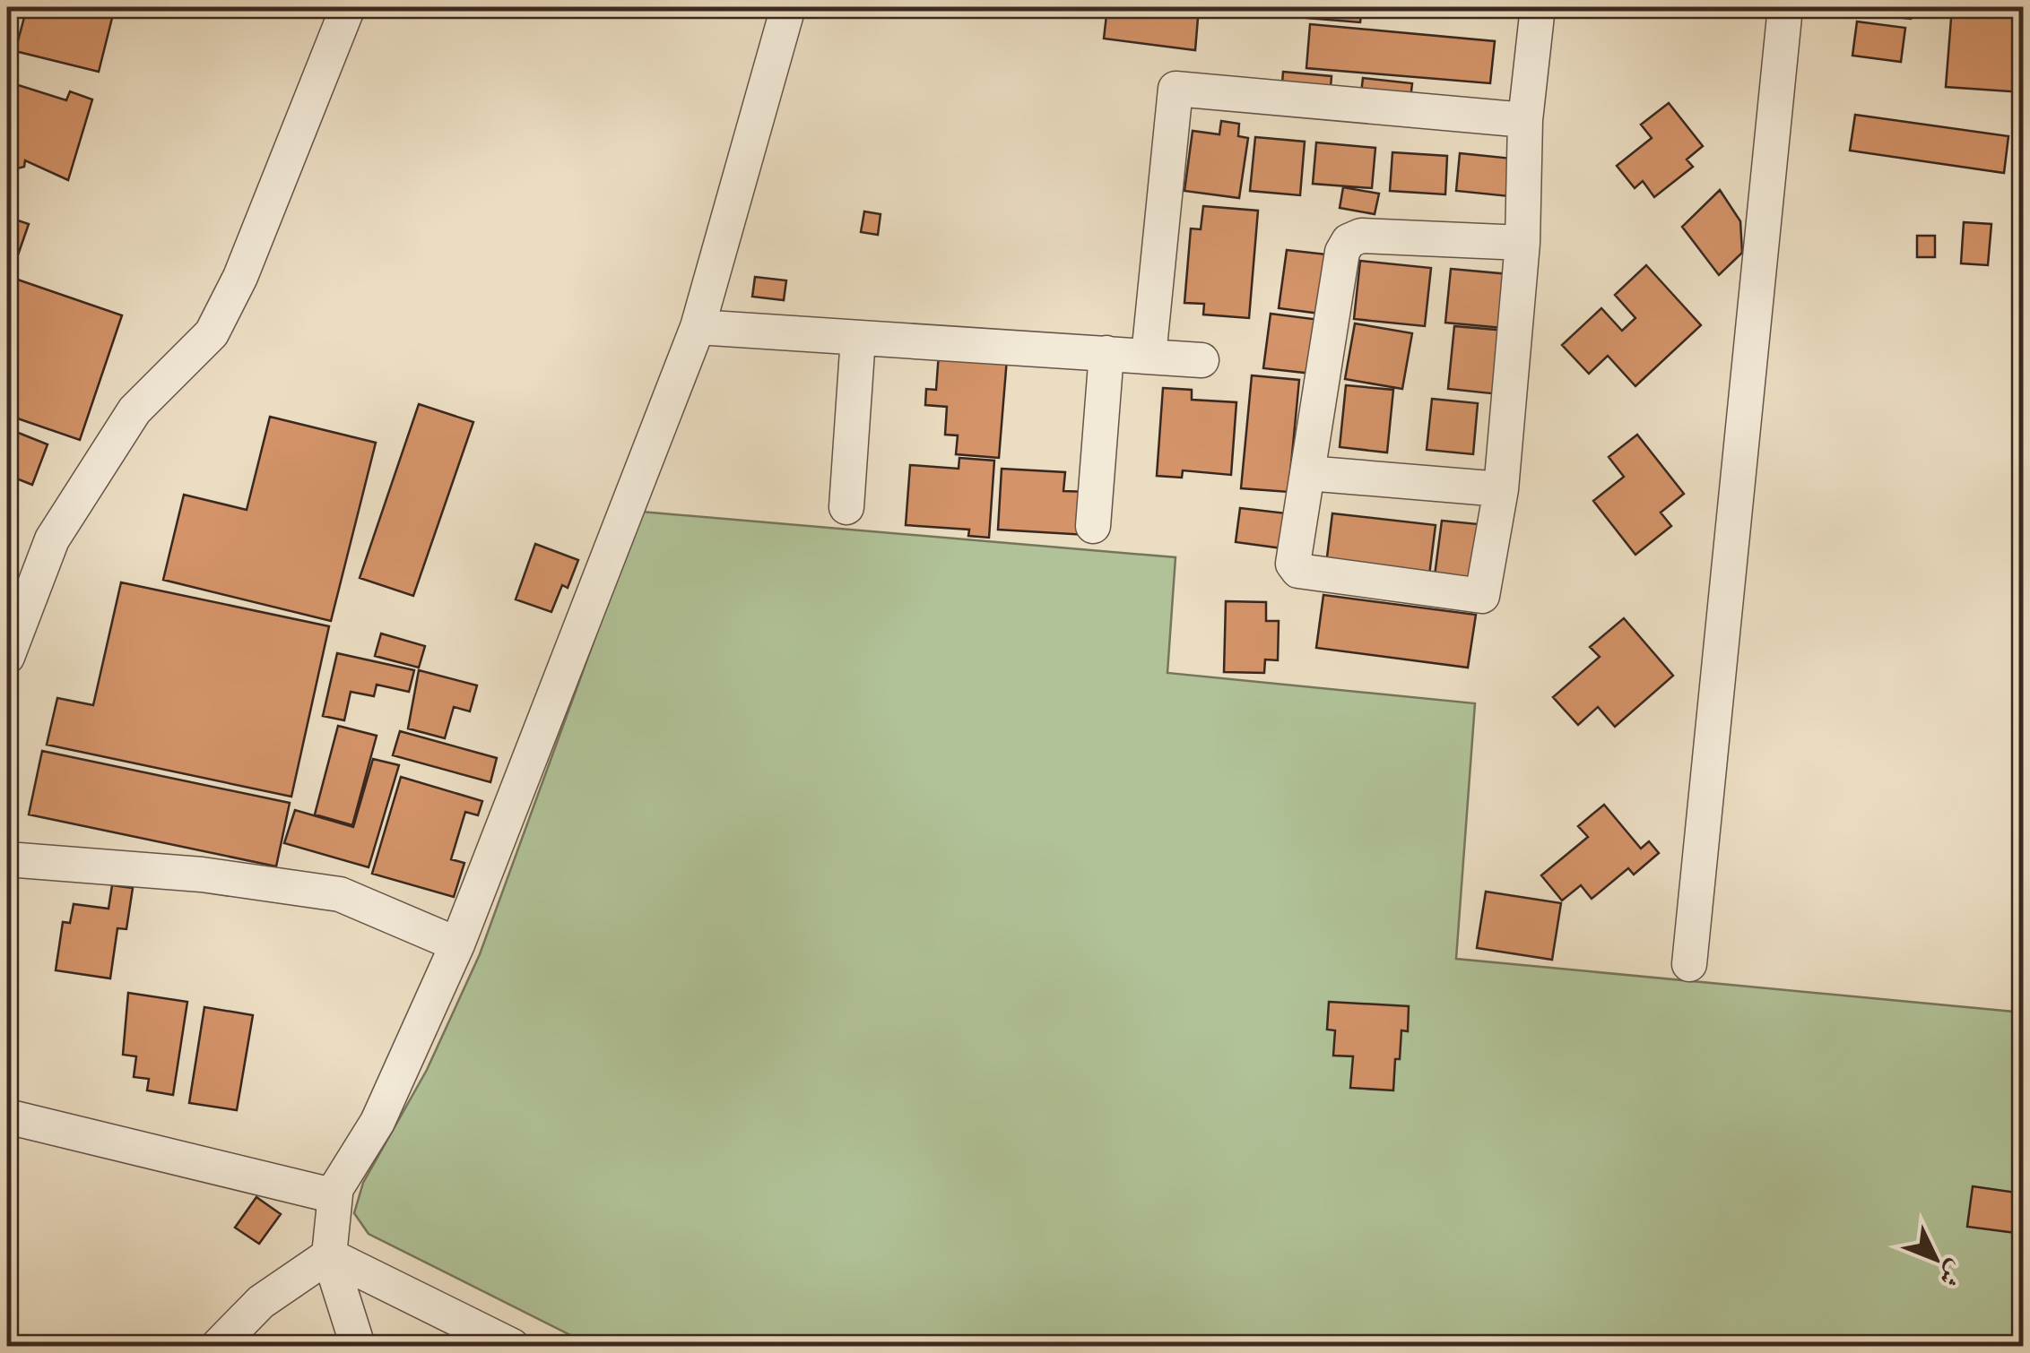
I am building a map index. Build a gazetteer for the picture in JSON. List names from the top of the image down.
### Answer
{
  "north": "bottom right"
}
